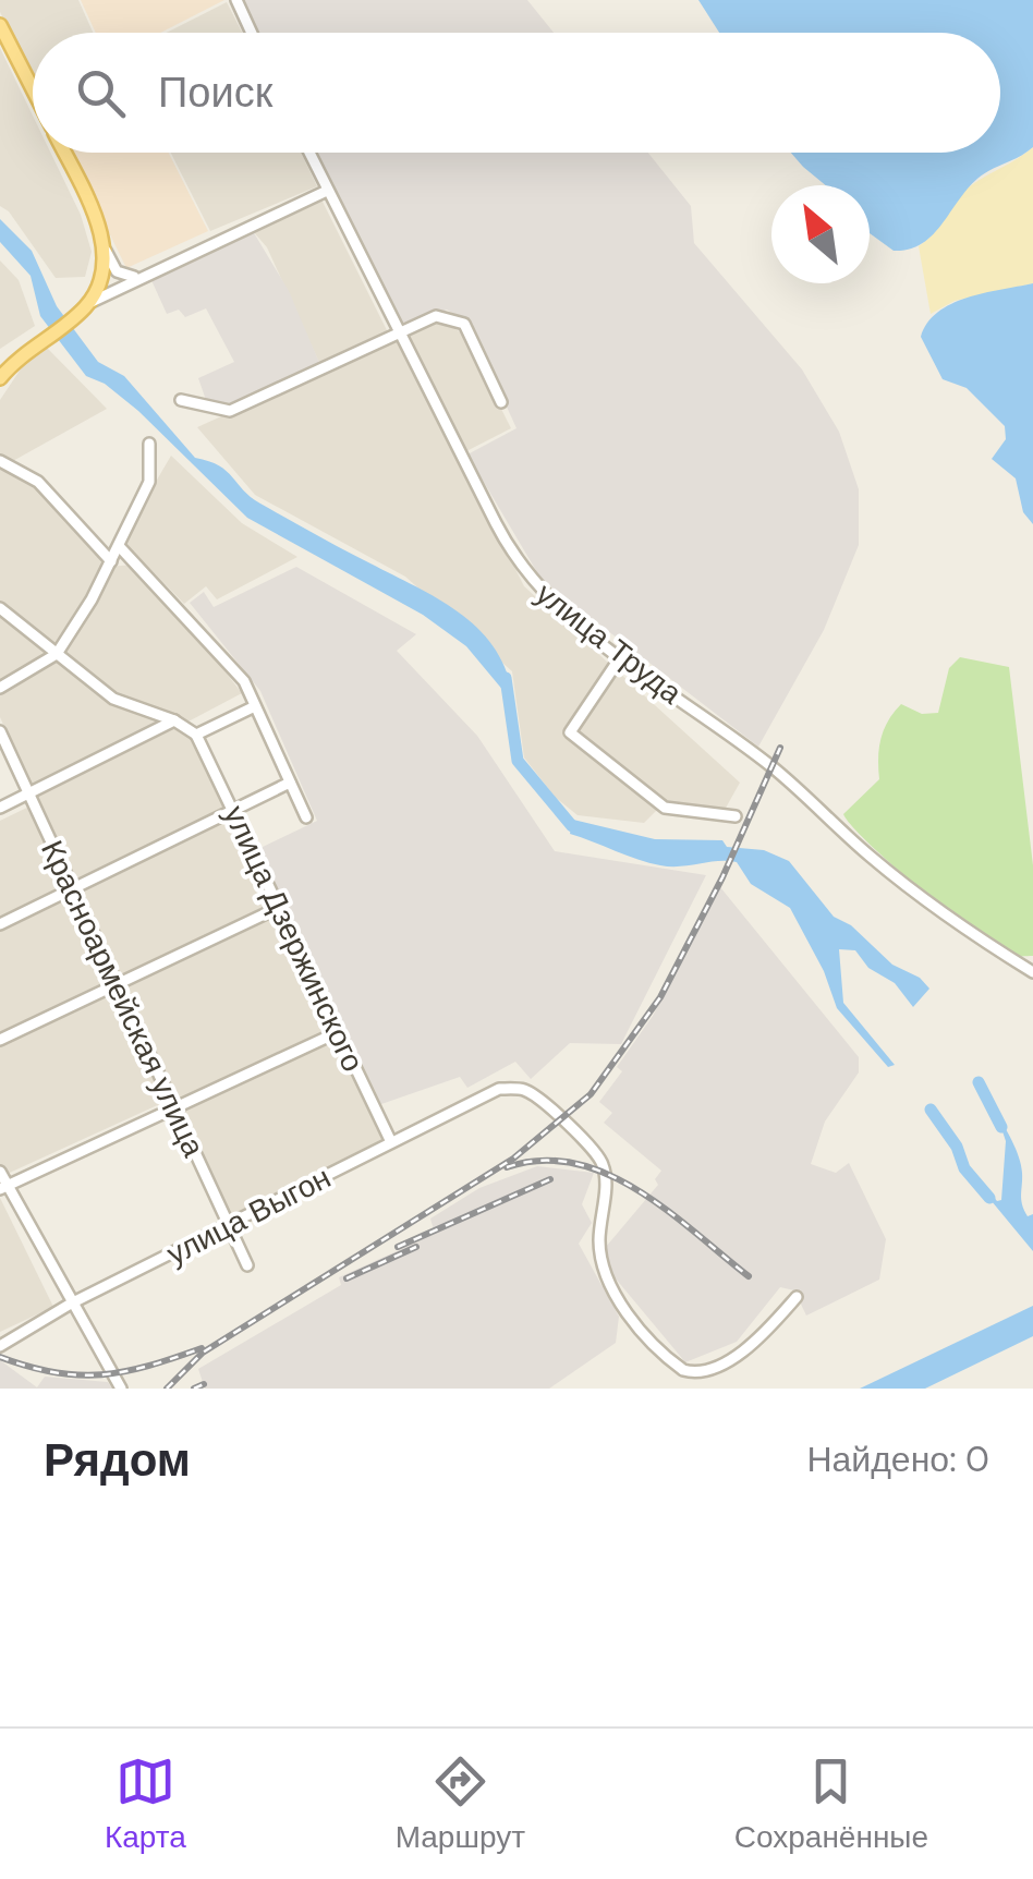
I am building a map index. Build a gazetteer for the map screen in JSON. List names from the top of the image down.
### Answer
{
  "streets": {
    "street": [
      "улица Труда",
      "улица Дзержинского",
      "Красноармейская улица",
      "улица Выгон"
    ]
  },
  "crossings": [
    ["улица Дзержинского", "улица Выгон"],
    ["Красноармейская улица", "улица Выгон"]
  ],
  "north": "top left",
  "page": {
    "search": "Поиск",
    "heading": ["Рядом", "Найдено: 0"],
    "nav": ["Карта", "Маршрут", "Сохранённые"]
  }
}
